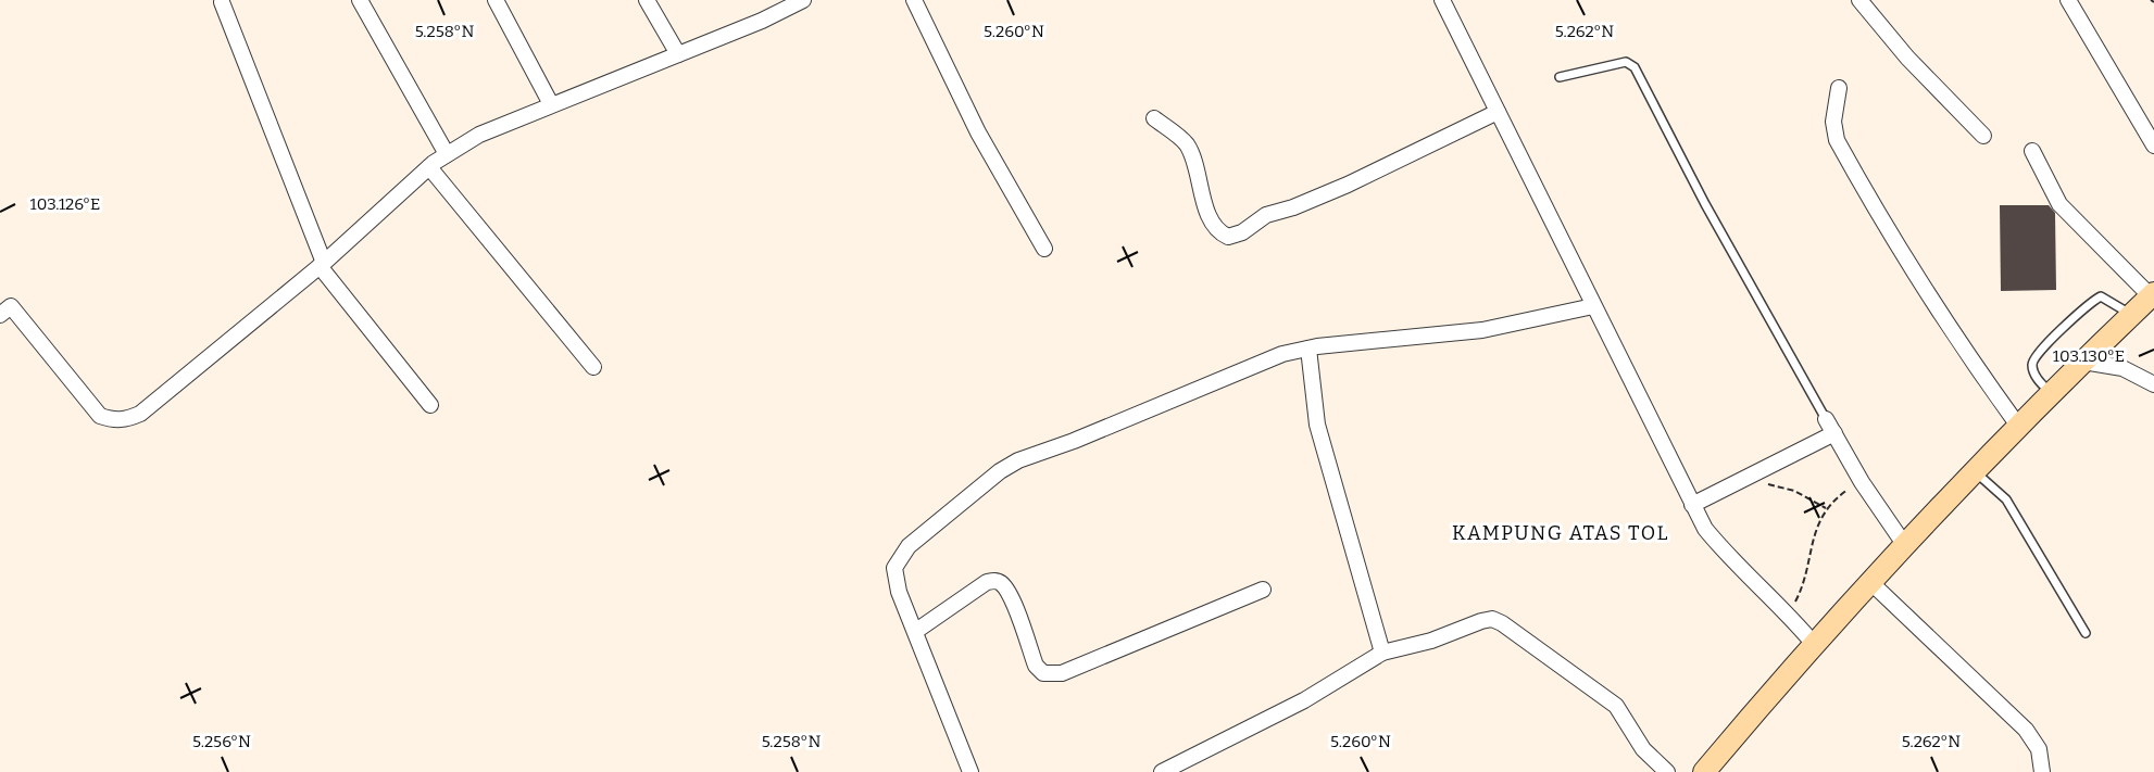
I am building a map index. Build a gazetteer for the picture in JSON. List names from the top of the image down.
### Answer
{
  "districts": ["KAMPUNG ATAS TOL"],
  "coordinates": [
    "5.258°N",
    "5.260°N",
    "5.262°N",
    "103.126°E",
    "103.130°E",
    "5.256°N"
  ]
}
